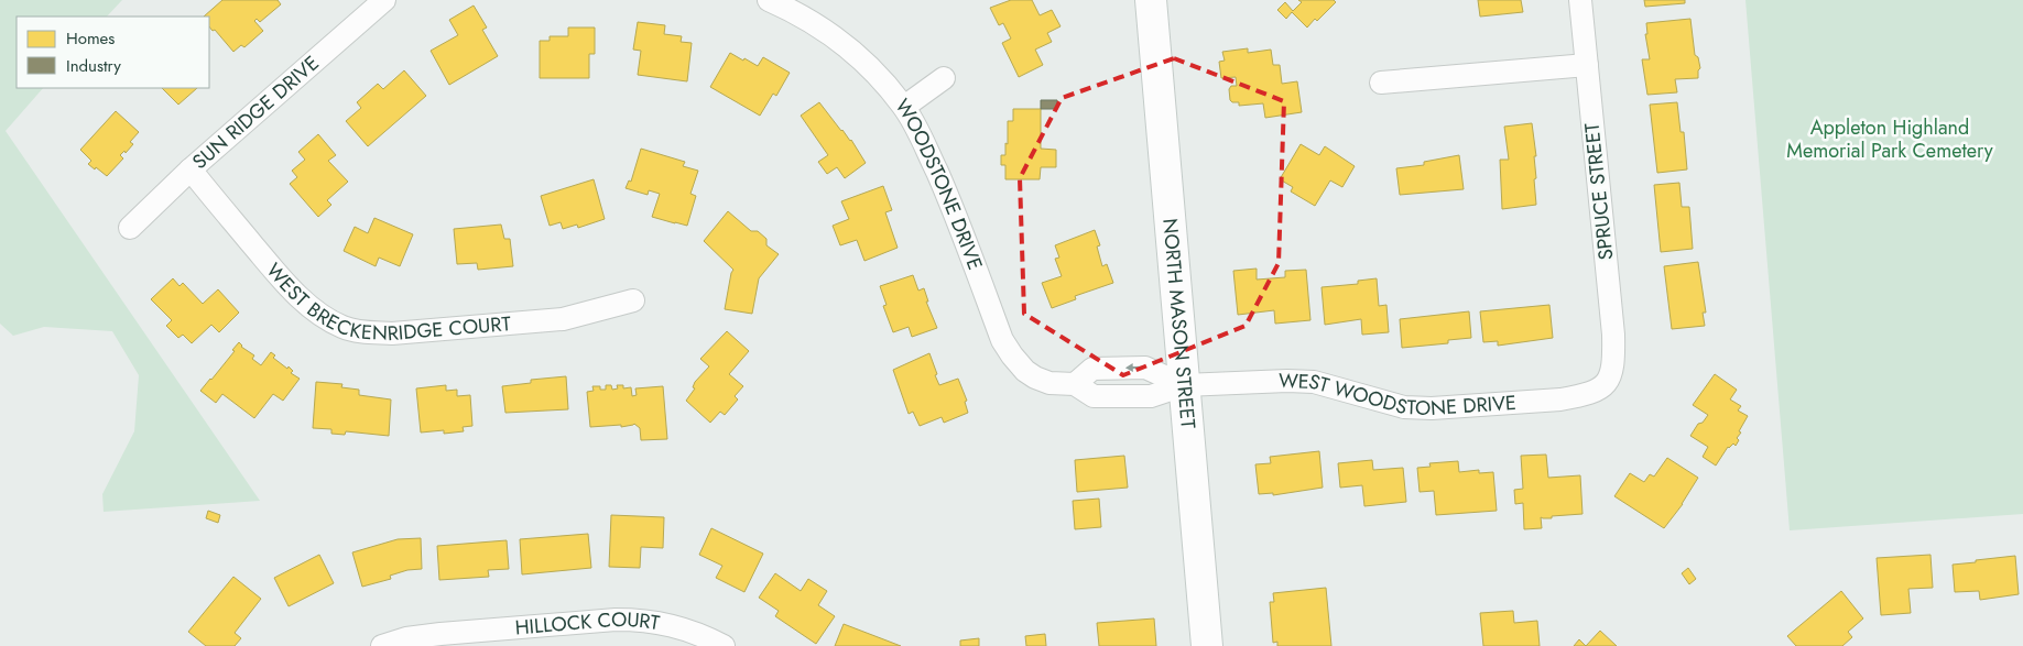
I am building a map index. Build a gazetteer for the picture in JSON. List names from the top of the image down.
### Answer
{
  "streets": {
    "street": [
      "SUN RIDGE DRIVE",
      "WOODSTONE DRIVE",
      "SPRUCE STREET",
      "WEST BRECKENRIDGE COURT",
      "NORTH MASON STREET",
      "WEST WOODSTONE DRIVE",
      "HILLOCK COURT"
    ]
  },
  "crossings": [
    ["SUN RIDGE DRIVE", "WEST BRECKENRIDGE COURT"],
    ["WOODSTONE DRIVE", "NORTH MASON STREET"],
    ["WOODSTONE DRIVE", "WEST WOODSTONE DRIVE"],
    ["SPRUCE STREET", "WEST WOODSTONE DRIVE"],
    ["NORTH MASON STREET", "WEST WOODSTONE DRIVE"]
  ],
  "parks": ["Appleton Highland Memorial Park Cemetery"],
  "legend": ["Homes", "Industry"]
}
